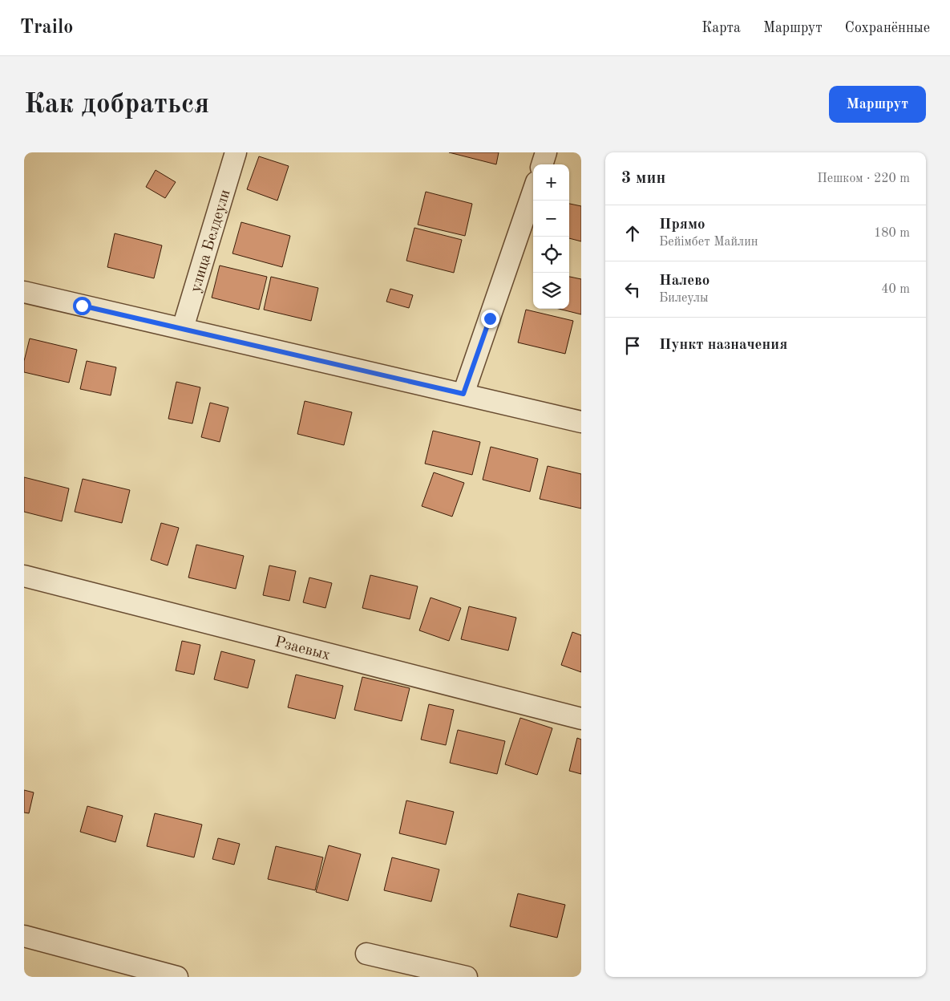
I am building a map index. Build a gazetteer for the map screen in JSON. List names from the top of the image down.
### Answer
{
  "streets": {
    "street": ["улица Белдеули", "Рзаевых"]
  },
  "page": {
    "header": "Trailo",
    "nav": ["Карта", "Маршрут", "Сохранённые"],
    "buttons": "Маршрут",
    "title": "Как добраться",
    "heading": ["3 мин", "Пешком · 220 m"],
    "map_buttons": ["+", "−"],
    "list": [
      ["Прямо", "Бейімбет Майлин", "180 m"],
      ["Налево", "Билеулы", "40 m"],
      "Пункт назначения"
    ]
  }
}
